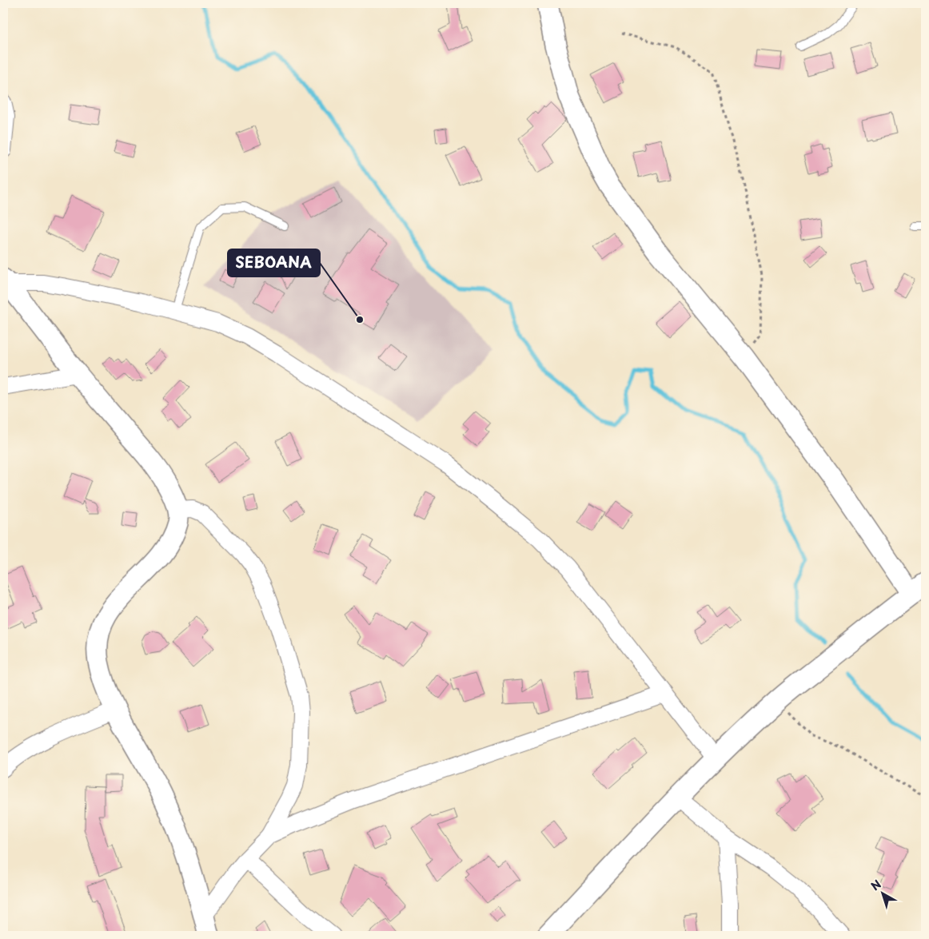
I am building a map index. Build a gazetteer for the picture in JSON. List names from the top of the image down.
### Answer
{
  "places": ["SEBOANA"],
  "north": "top left"
}
